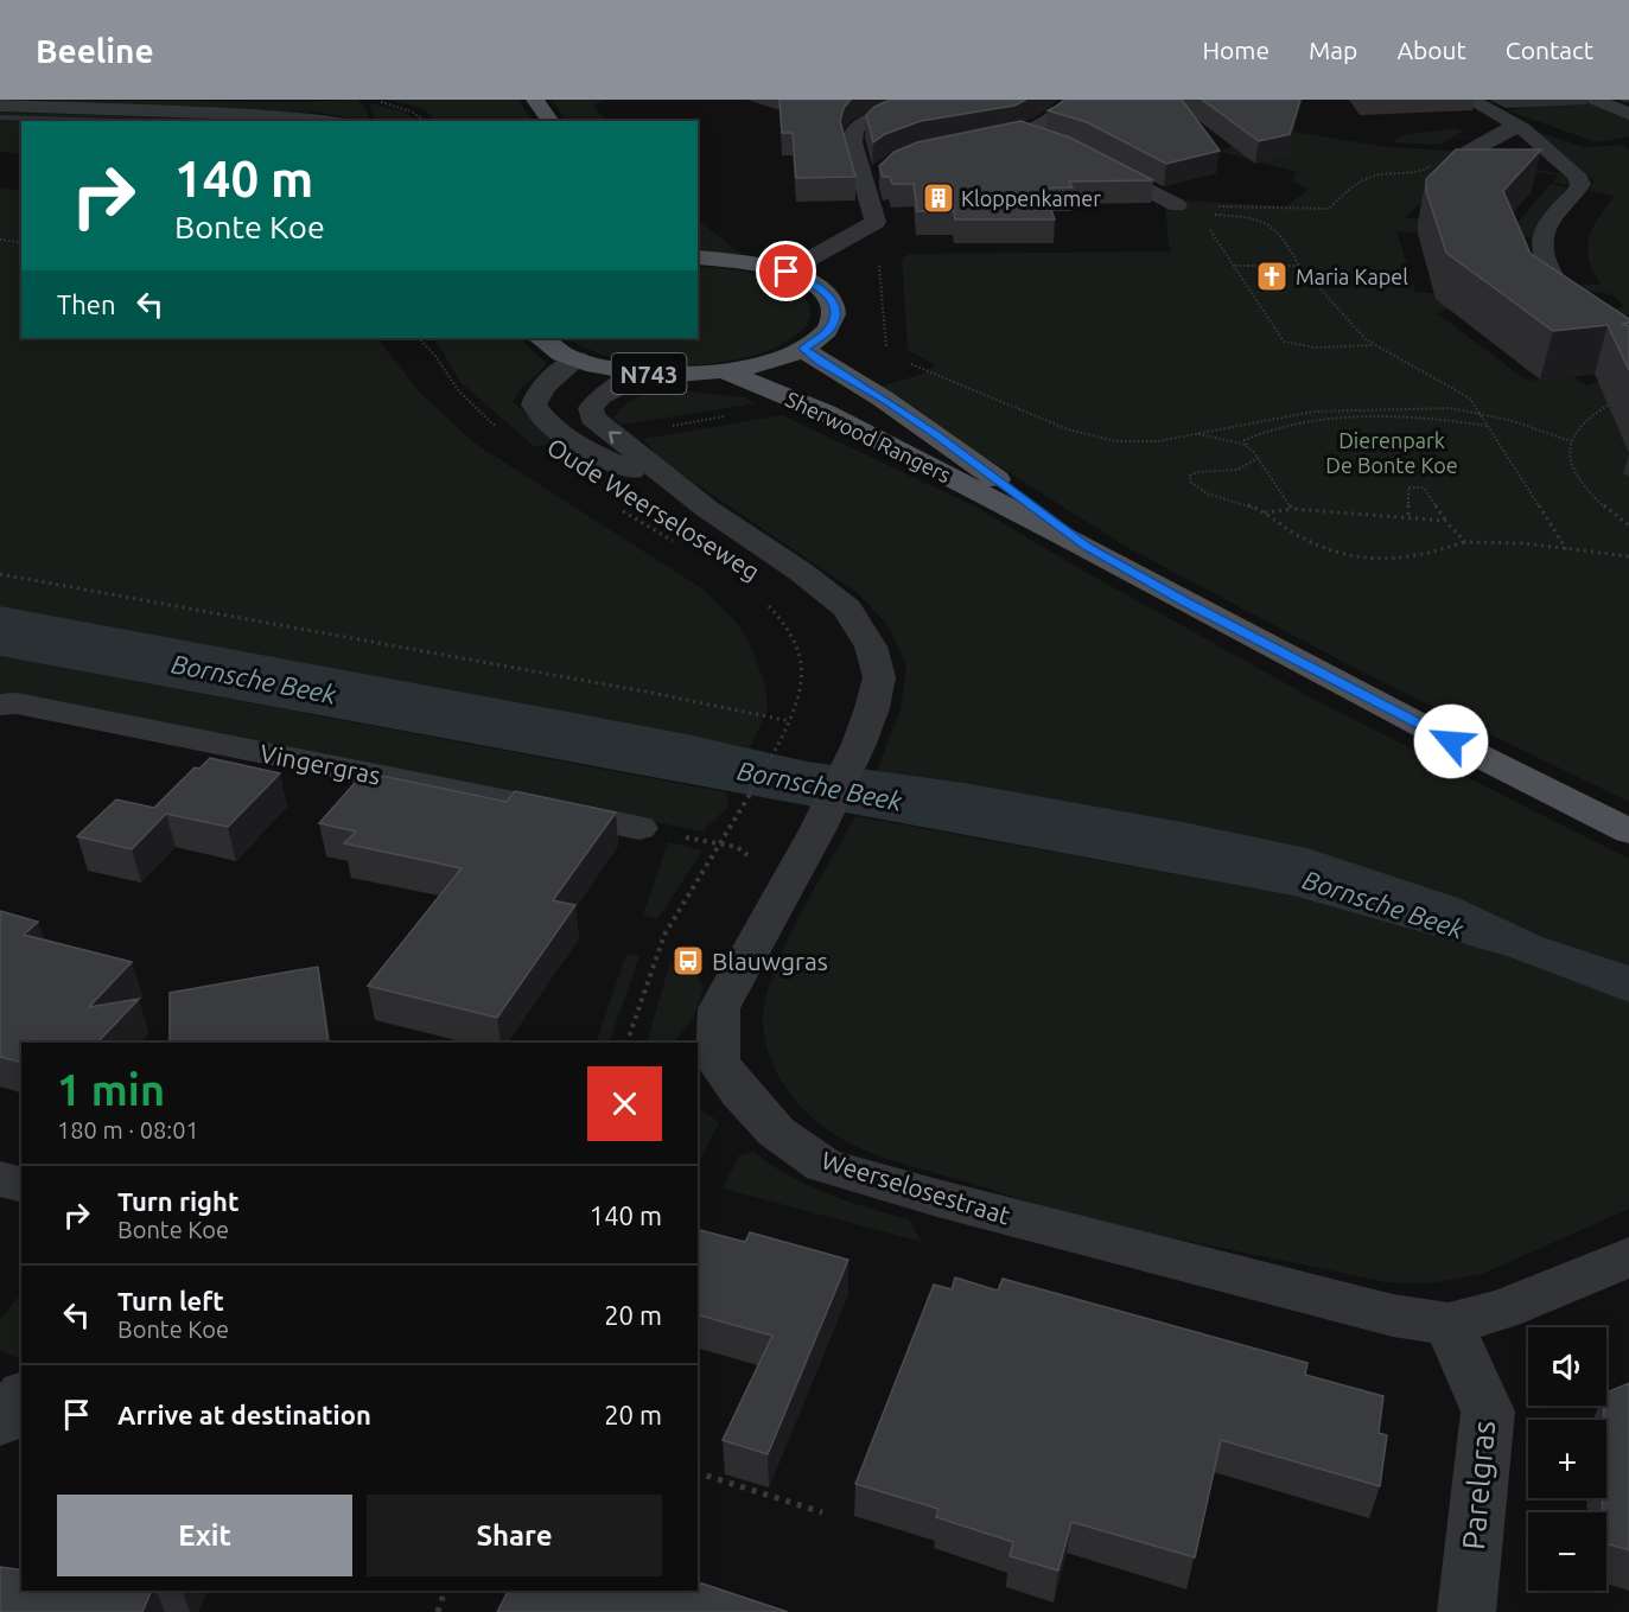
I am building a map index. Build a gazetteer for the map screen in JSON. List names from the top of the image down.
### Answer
{
  "streets": {
    "main road": ["N743", "Sherwood Rangers"],
    "street": ["Vingergras", "Weerselosestraat", "Parelgras"],
    "path": ["Oude Weerseloseweg"]
  },
  "crossings": [
    ["N743", "Sherwood Rangers"],
    ["N743", "Weerselosestraat"],
    ["Weerselosestraat", "Parelgras"]
  ],
  "water": ["Bornsche Beek"],
  "parks": ["Dierenpark De Bonte Koe"],
  "places": {
    "building": ["Kloppenkamer"],
    "church": ["Maria Kapel"],
    "bus stop": ["Blauwgras"]
  },
  "page": {
    "header": "Beeline",
    "nav": [
      "Home",
      "Map",
      "About",
      "Contact"
    ],
    "turn": ["140 m", "Bonte Koe"],
    "then": "Then",
    "heading": ["1 min", "180 m · 08:01"],
    "list": [
      {
        "name": "Turn right",
        "note": "Bonte Koe",
        "value": "140 m"
      },
      {
        "name": "Turn left",
        "note": "Bonte Koe",
        "value": "20 m"
      },
      {
        "name": "Arrive at destination",
        "value": "20 m"
      }
    ],
    "map_buttons": ["+", "−"],
    "buttons": ["Exit", "Share"]
  }
}
